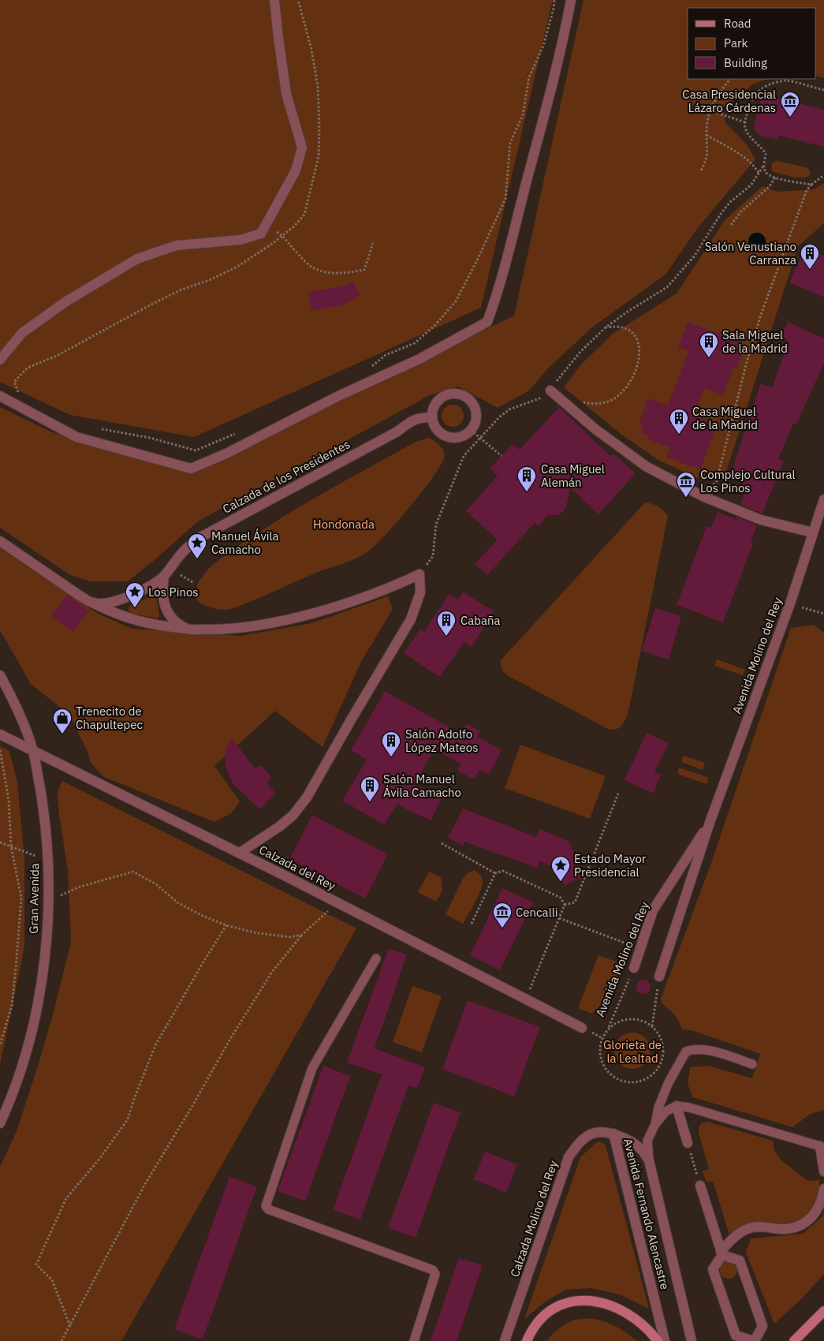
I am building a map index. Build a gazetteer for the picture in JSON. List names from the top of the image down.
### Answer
{
  "streets": {
    "street": [
      "Calzada de los Presidentes",
      "Avenida Molino del Rey",
      "Calzada del Rey",
      "Gran Avenida",
      "Avenida Fernando Alencastre",
      "Calzada Molino del Rey"
    ]
  },
  "crossings": [
    ["Calzada del Rey", "Gran Avenida"],
    ["Avenida Fernando Alencastre", "Calzada Molino del Rey"]
  ],
  "parks": ["Hondonada", "Glorieta de la Lealtad"],
  "places": {
    "museum": ["Casa Presidencial Lázaro Cárdenas", "Complejo Cultural Los Pinos", "Cencalli"],
    "building": [
      "Salón Venustiano Carranza",
      "Sala Miguel de la Madrid",
      "Casa Miguel de la Madrid",
      "Casa Miguel Alemán",
      "Cabaña",
      "Salón Adolfo López Mateos",
      "Salón Manuel Ávila Camacho"
    ],
    "place": ["Manuel Ávila Camacho", "Los Pinos", "Estado Mayor Presidencial"],
    "shop": ["Trenecito de Chapultepec"]
  },
  "legend": ["Road", "Park", "Building"]
}
